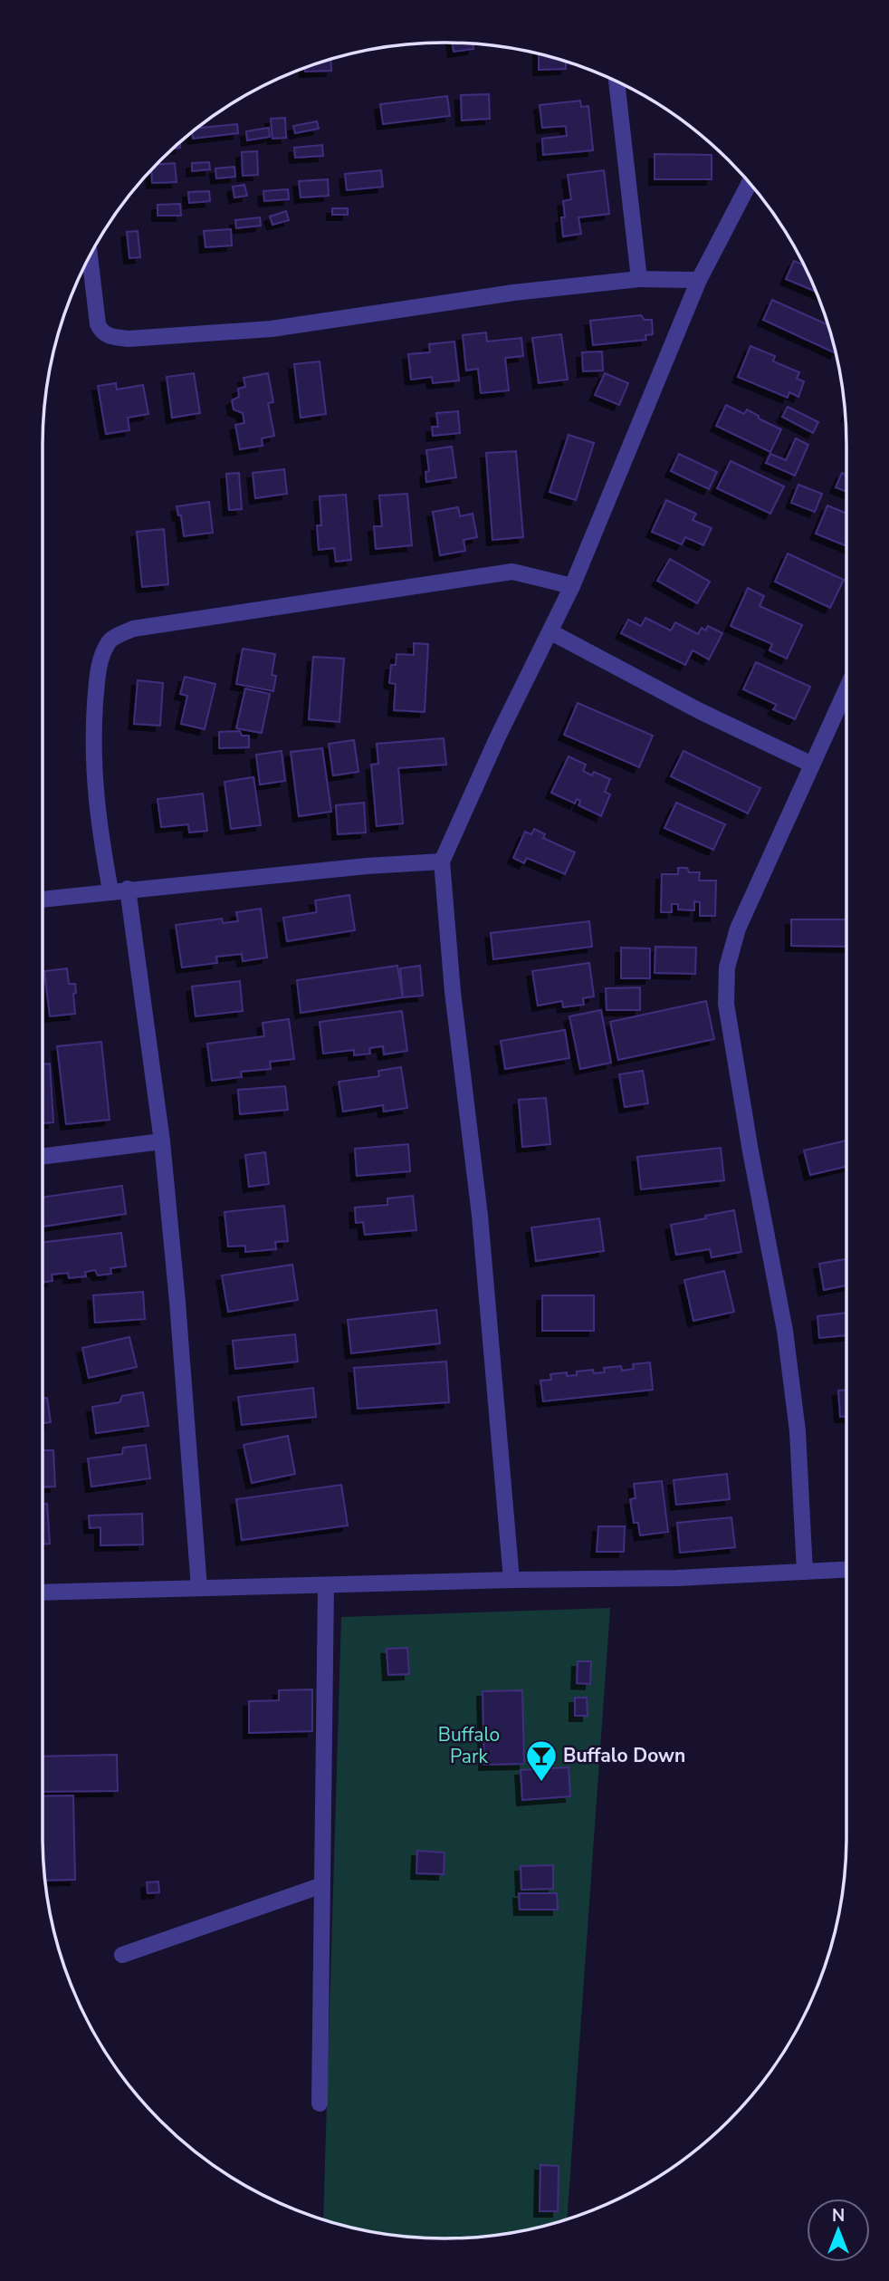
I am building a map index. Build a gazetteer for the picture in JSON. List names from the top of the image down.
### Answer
{
  "parks": ["Buffalo Park"],
  "places": {
    "bar": ["Buffalo Down"]
  },
  "north": "top"
}
